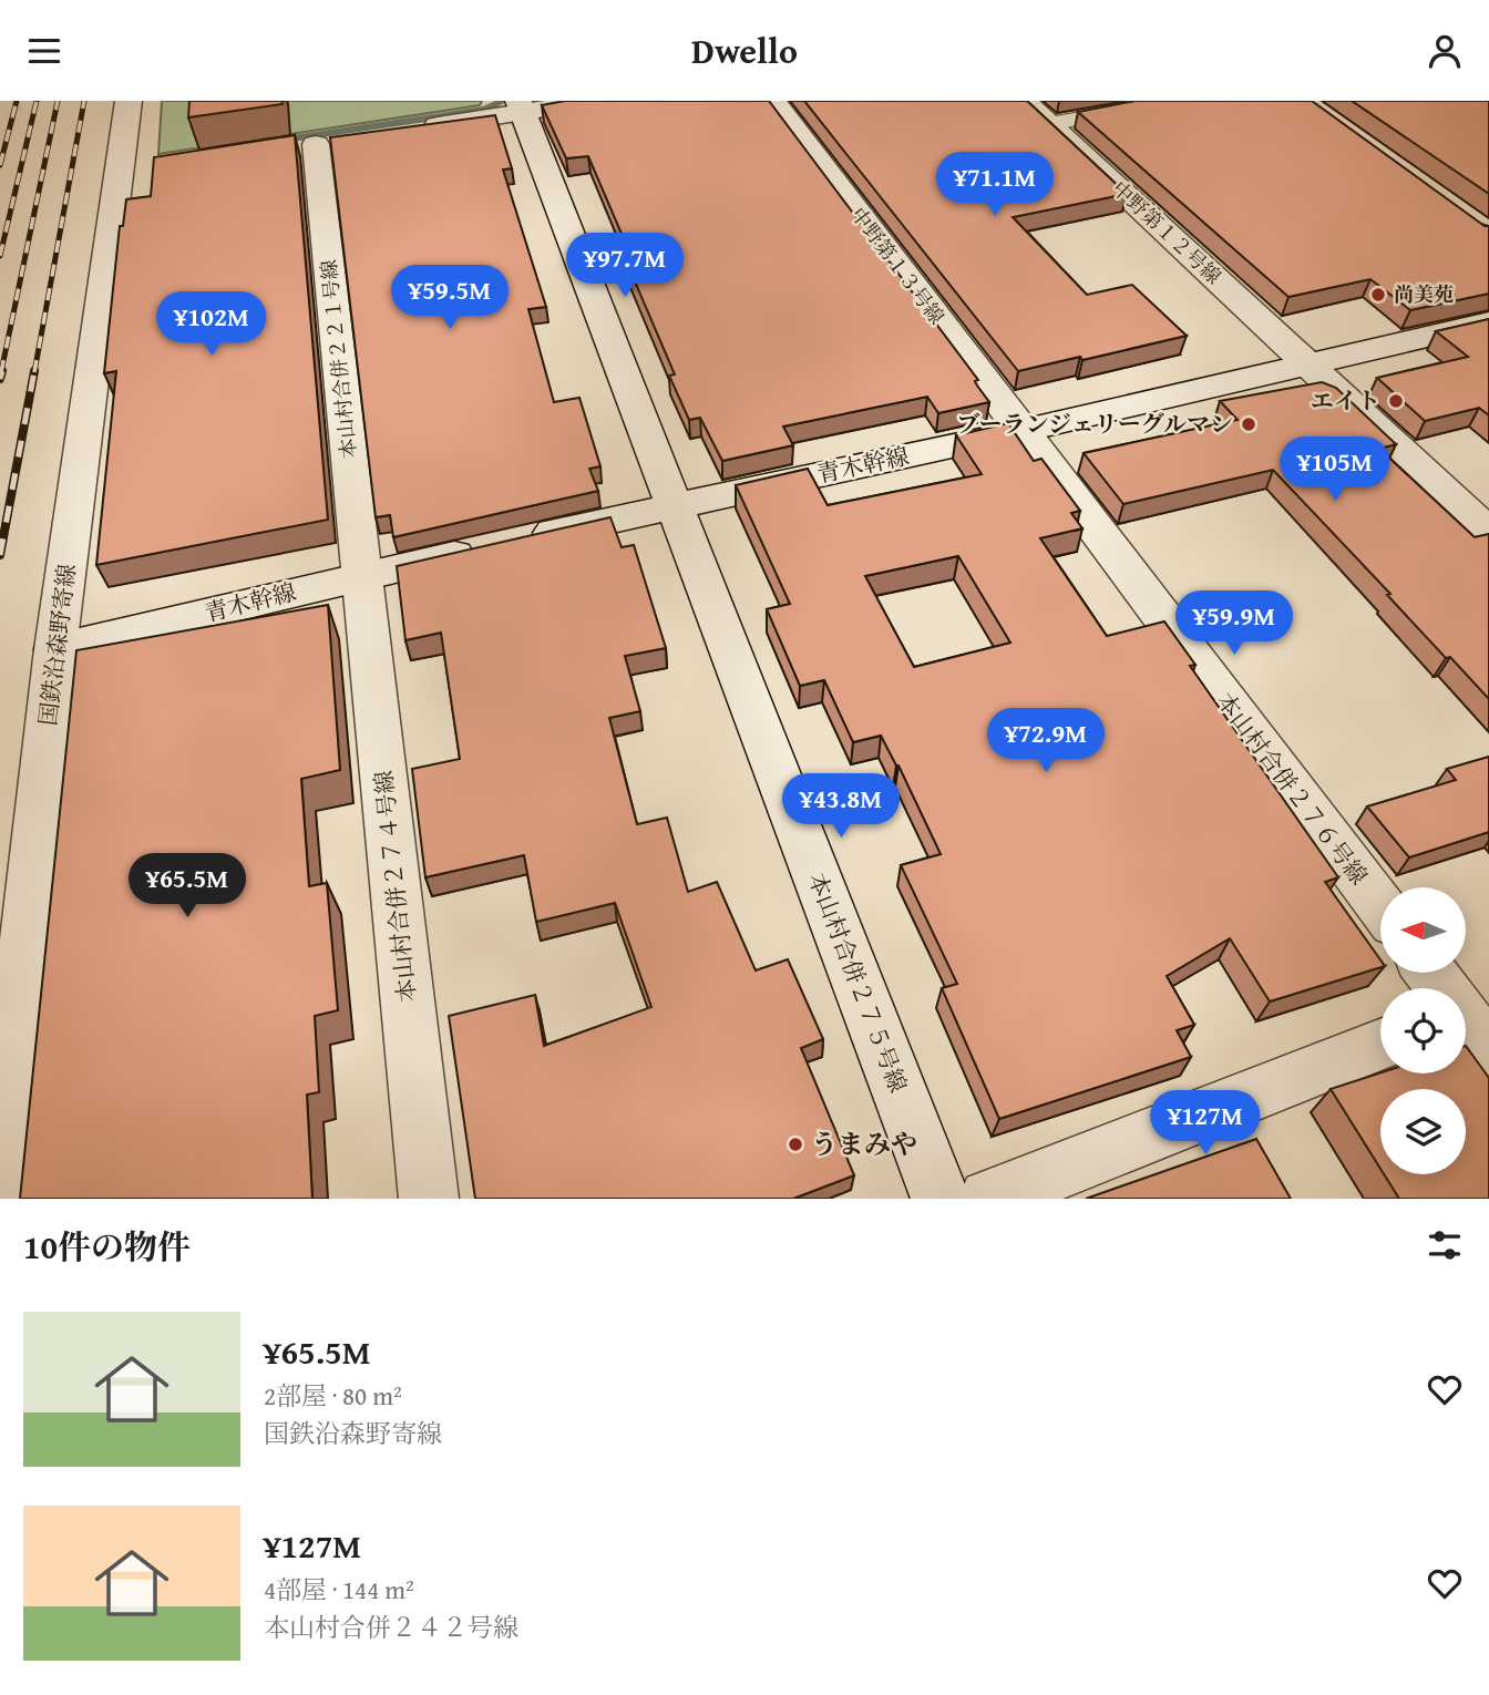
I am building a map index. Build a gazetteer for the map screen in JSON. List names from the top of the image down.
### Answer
{
  "streets": {
    "street": [
      "中野第１２号線",
      "中野第１３号線",
      "本山村合併２２１号線",
      "青木幹線",
      "国鉄沿森野寄線",
      "本山村合併２７６号線",
      "本山村合併２７４号線",
      "本山村合併２７５号線"
    ]
  },
  "crossings": [
    ["中野第１２号線", "青木幹線"],
    ["中野第１３号線", "青木幹線"],
    ["中野第１３号線", "本山村合併２７６号線"],
    ["本山村合併２２１号線", "青木幹線"],
    ["本山村合併２２１号線", "本山村合併２７４号線"],
    ["青木幹線", "国鉄沿森野寄線"],
    ["青木幹線", "本山村合併２７６号線"],
    ["青木幹線", "本山村合併２７４号線"],
    ["青木幹線", "本山村合併２７５号線"]
  ],
  "places": [
    "尚美苑",
    "エイト",
    "ブーランジェリーグルマン",
    "うまみや"
  ],
  "north": "left",
  "page": {
    "header": "Dwello",
    "price": [
      "¥71.1M",
      "¥97.7M",
      "¥59.5M",
      "¥102M",
      "¥105M",
      "¥59.9M",
      "¥72.9M",
      "¥43.8M",
      "¥65.5M",
      "¥127M"
    ],
    "heading": "10件の物件",
    "list": [
      {
        "name": "¥65.5M",
        "note": "2部屋 · 80 m² · 国鉄沿森野寄線"
      },
      {
        "name": "¥127M",
        "note": "4部屋 · 144 m² · 本山村合併２４２号線"
      }
    ]
  }
}
